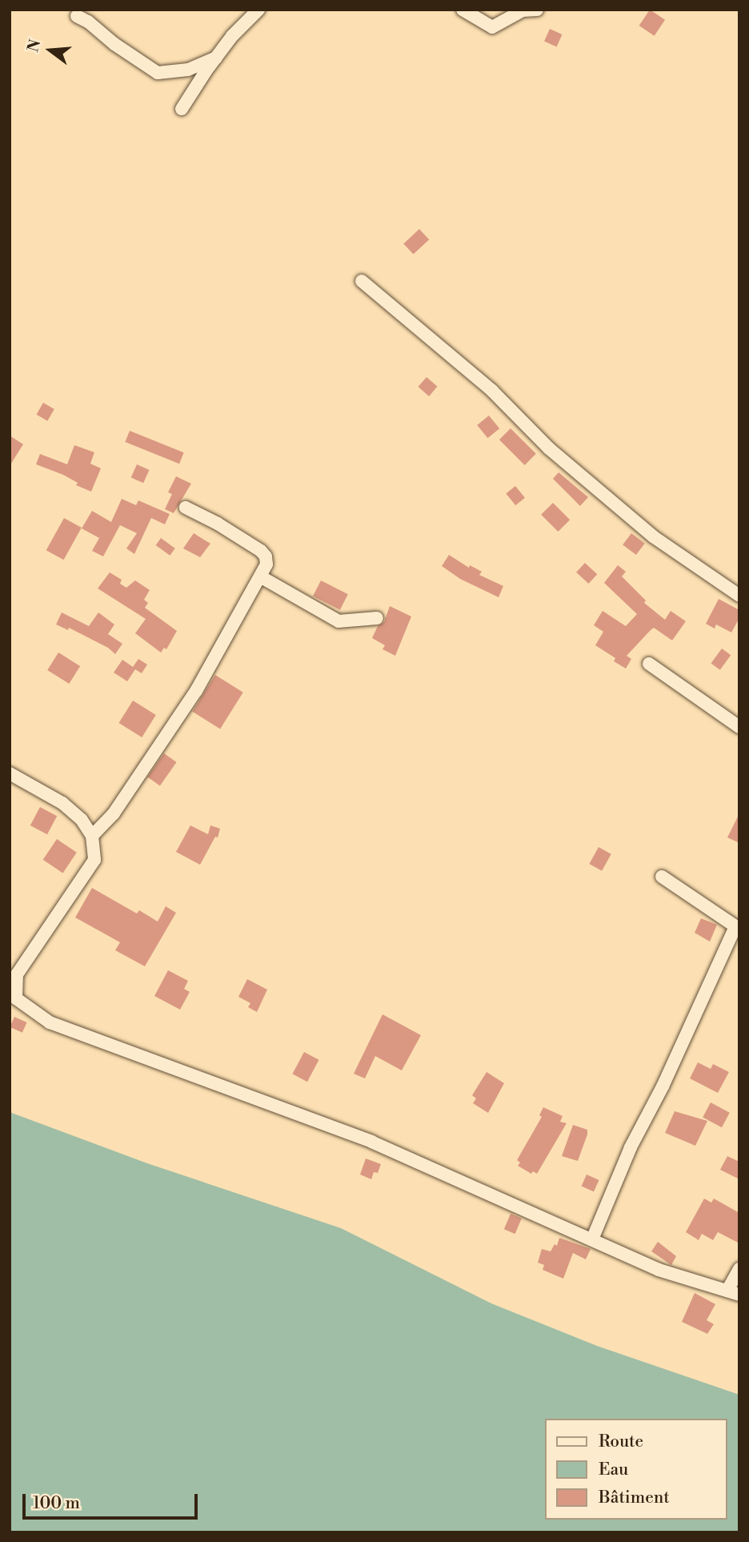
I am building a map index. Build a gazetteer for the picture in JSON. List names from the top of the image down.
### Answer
{
  "legend": ["Route", "Eau", "Bâtiment"],
  "scale_bar": "100 m",
  "north": "left"
}
